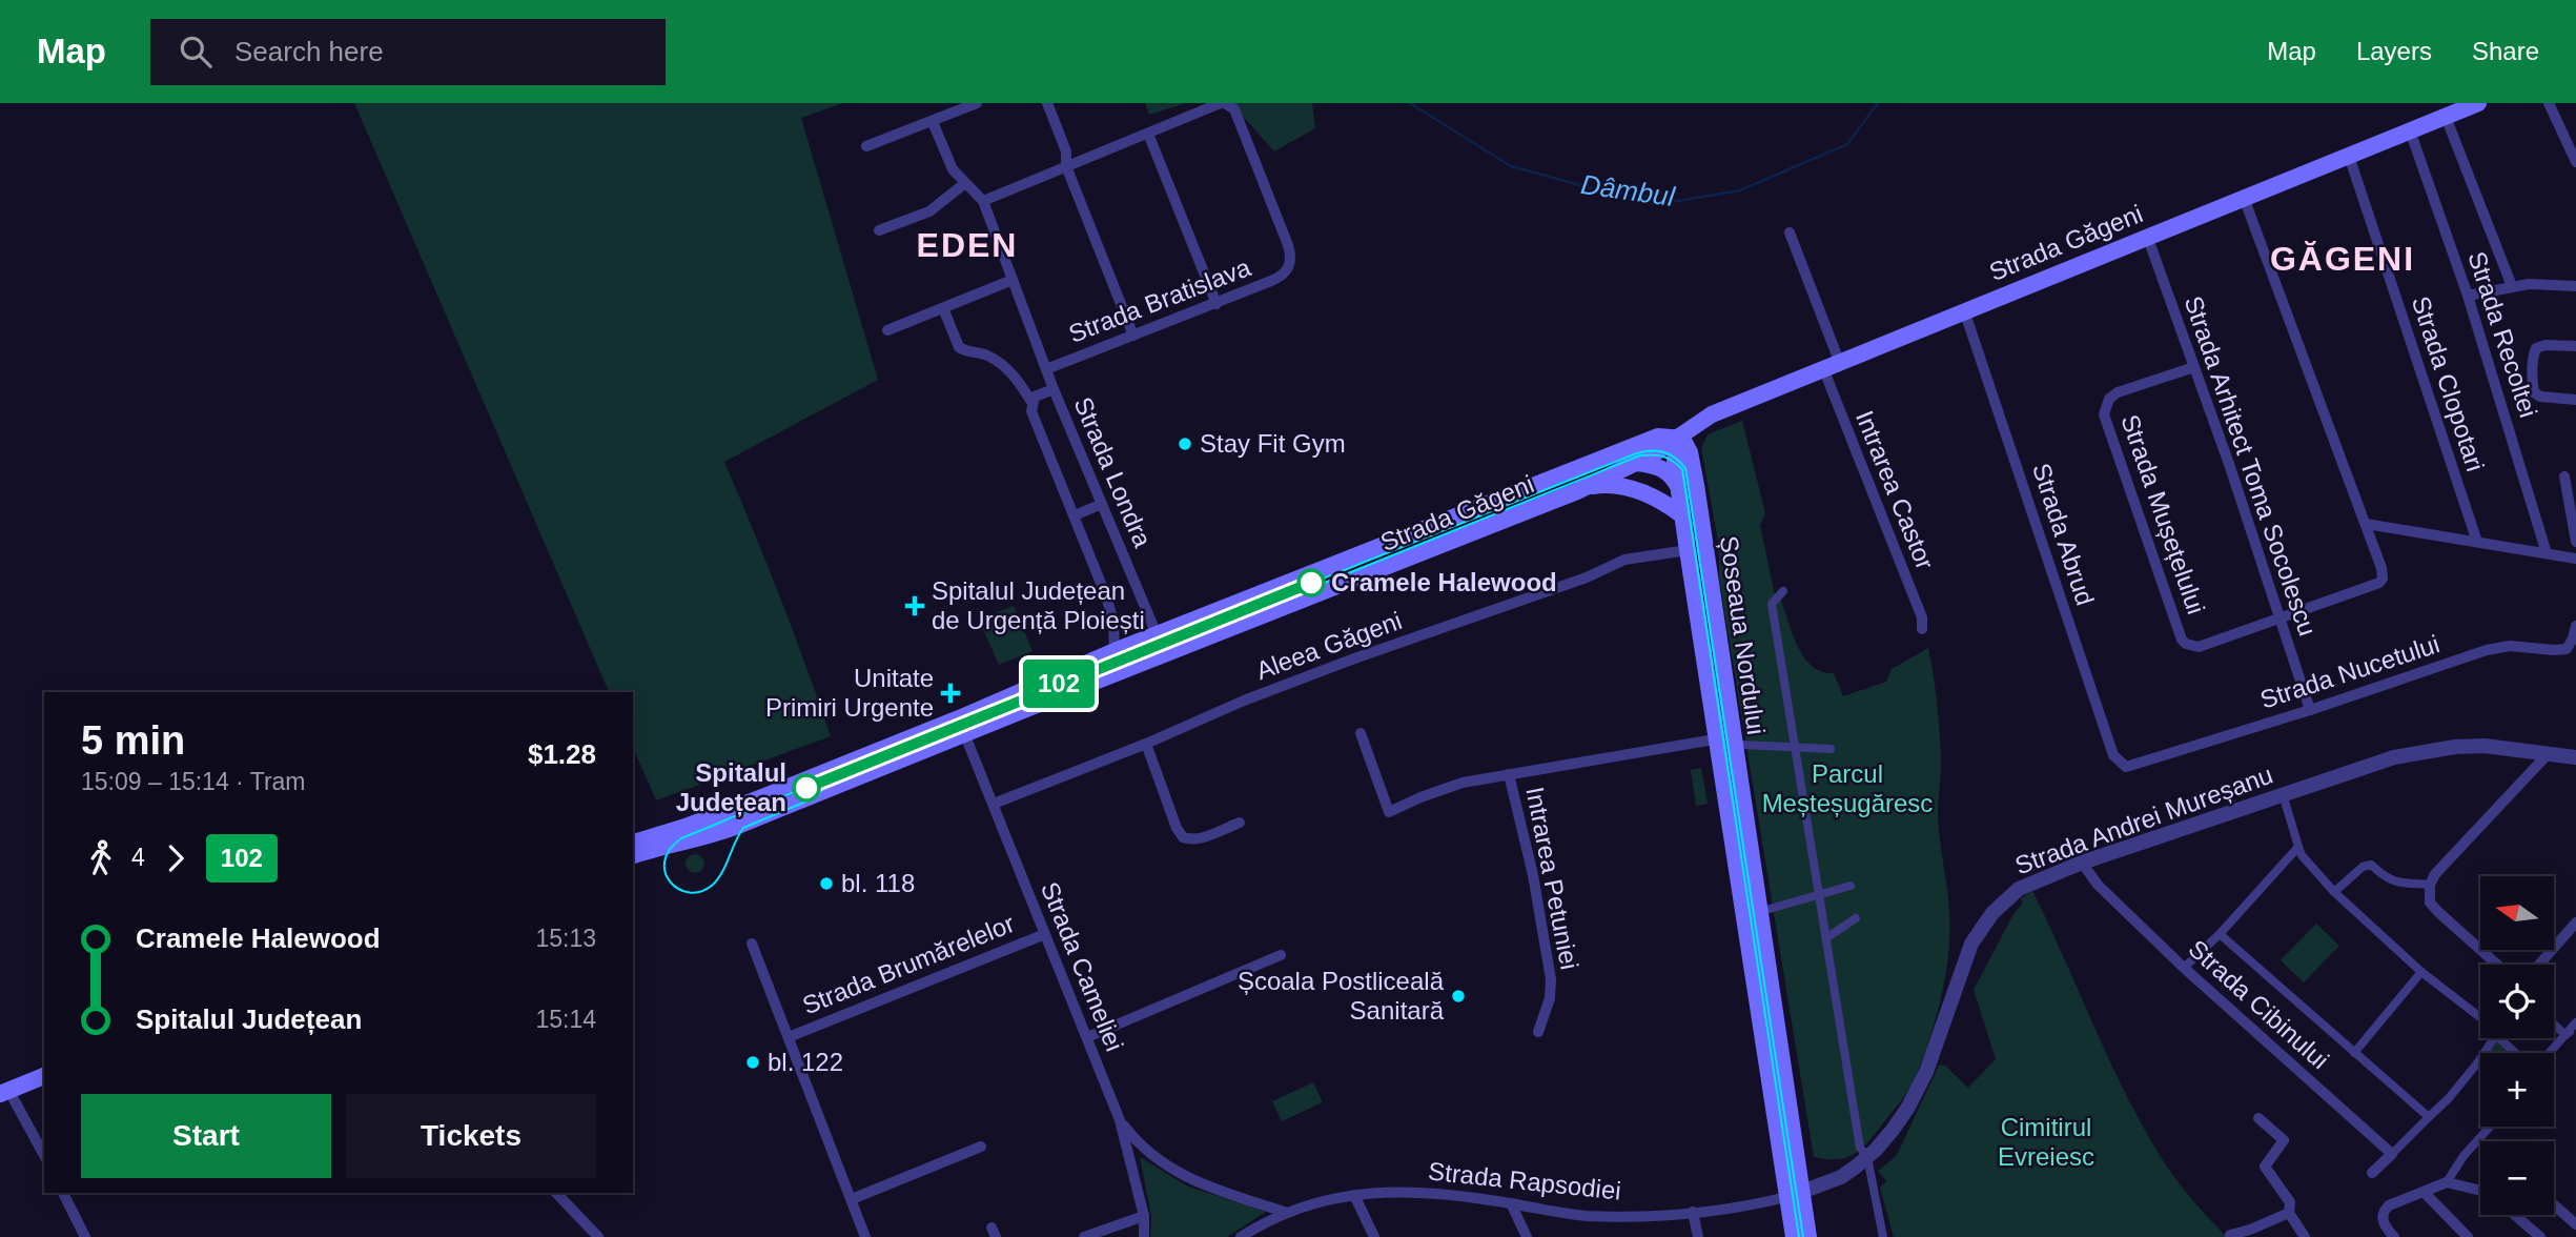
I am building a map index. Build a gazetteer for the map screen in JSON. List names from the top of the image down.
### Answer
{
  "streets": {
    "main road": ["Strada Găgeni", "Șoseaua Nordului"],
    "street": [
      "Strada Bratislava",
      "Strada Recoltei",
      "Strada Clopotari",
      "Strada Arhitect Toma Socolescu",
      "Strada Londra",
      "Intrarea Castor",
      "Strada Mușețelului",
      "Strada Abrud",
      "Aleea Găgeni",
      "Strada Nucetului",
      "Strada Andrei Mureșanu",
      "Intrarea Petuniei",
      "Strada Brumărelelor",
      "Strada Cameliei",
      "Strada Cibinului",
      "Strada Rapsodiei"
    ]
  },
  "crossings": [
    ["Strada Găgeni", "Strada Recoltei"],
    ["Strada Găgeni", "Strada Clopotari"],
    ["Strada Găgeni", "Strada Arhitect Toma Socolescu"],
    ["Strada Găgeni", "Strada Londra"],
    ["Strada Găgeni", "Intrarea Castor"],
    ["Strada Găgeni", "Strada Abrud"],
    ["Strada Găgeni", "Șoseaua Nordului"],
    ["Strada Găgeni", "Strada Cameliei"],
    ["Strada Bratislava", "Strada Londra"],
    ["Strada Arhitect Toma Socolescu", "Strada Mușețelului"],
    ["Strada Arhitect Toma Socolescu", "Strada Nucetului"],
    ["Strada Abrud", "Strada Nucetului"],
    ["Șoseaua Nordului", "Aleea Găgeni"],
    ["Șoseaua Nordului", "Strada Andrei Mureșanu"],
    ["Șoseaua Nordului", "Intrarea Petuniei"],
    ["Șoseaua Nordului", "Strada Rapsodiei"],
    ["Aleea Găgeni", "Strada Cameliei"],
    ["Strada Andrei Mureșanu", "Strada Cibinului"],
    ["Strada Andrei Mureșanu", "Strada Rapsodiei"],
    ["Strada Brumărelelor", "Strada Cameliei"]
  ],
  "districts": ["EDEN", "GĂGENI"],
  "water": ["Dâmbul"],
  "parks": ["Parcul Meșteșugăresc", "Cimitirul Evreiesc"],
  "places": {
    "other": [
      "Stay Fit Gym",
      "Cramele Halewood",
      "Spitalul Județean",
      "bl. 118",
      "Școala Postliceală Sanitară",
      "bl. 122"
    ],
    "health": ["Spitalul Județean de Urgență Ploiești", "Unitate Primiri Urgente"]
  },
  "lines": ["tram line 102"],
  "north": "left",
  "page": {
    "header": "Map",
    "search": "Search here",
    "nav": ["Map", "Layers", "Share"],
    "on_map": "102",
    "heading": ["5 min", "15:09 – 15:14 · Tram", "$1.28"],
    "legs": ["4", "102"],
    "map_buttons": ["+", "−"],
    "list": [
      {
        "name": "Cramele Halewood",
        "value": "15:13"
      },
      {
        "name": "Spitalul Județean",
        "value": "15:14"
      }
    ],
    "buttons": ["Start", "Tickets"]
  }
}
